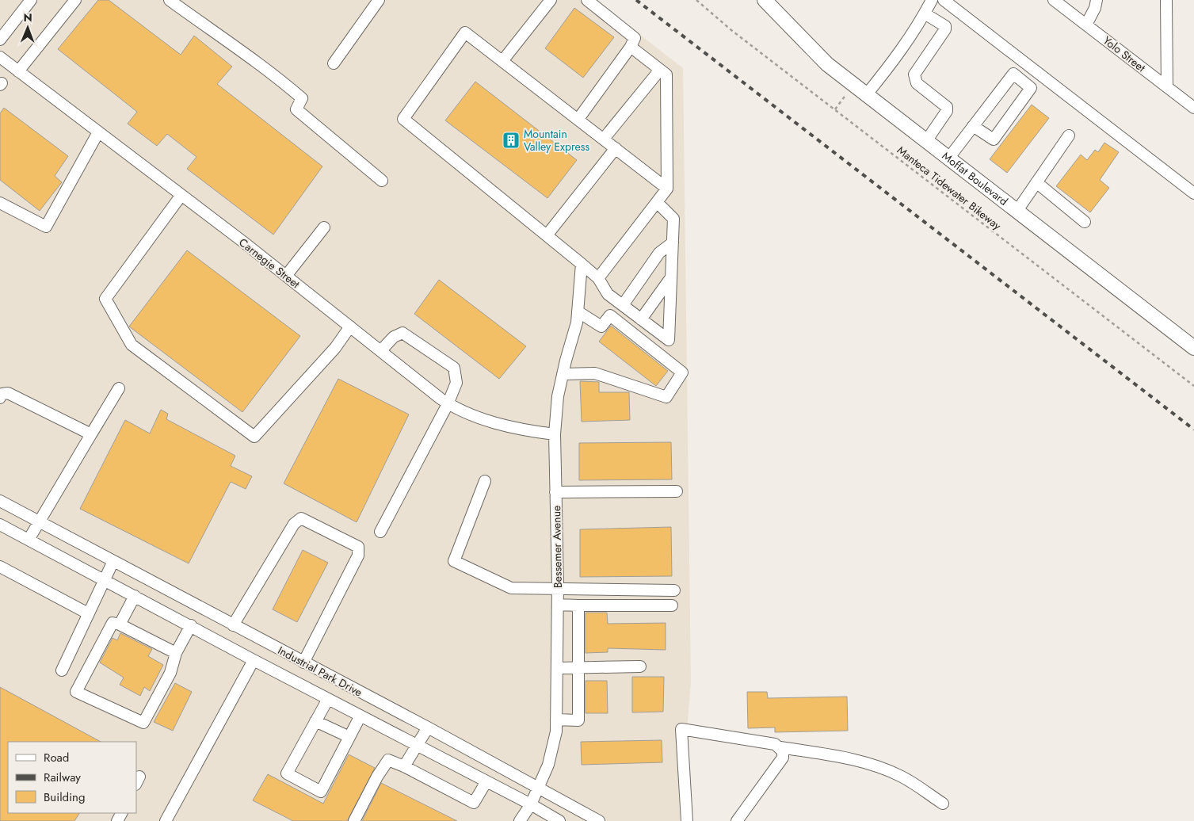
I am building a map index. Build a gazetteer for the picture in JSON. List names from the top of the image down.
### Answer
{
  "streets": {
    "main road": ["Moffat Boulevard"],
    "street": [
      "Yolo Street",
      "Carnegie Street",
      "Bessemer Avenue",
      "Industrial Park Drive"
    ],
    "path": ["Manteca Tidewater Bikeway"]
  },
  "crossings": [
    ["Carnegie Street", "Bessemer Avenue"],
    ["Bessemer Avenue", "Industrial Park Drive"]
  ],
  "places": {
    "building": ["Mountain Valley Express"]
  },
  "legend": ["Road", "Railway", "Building"],
  "north": "top"
}
